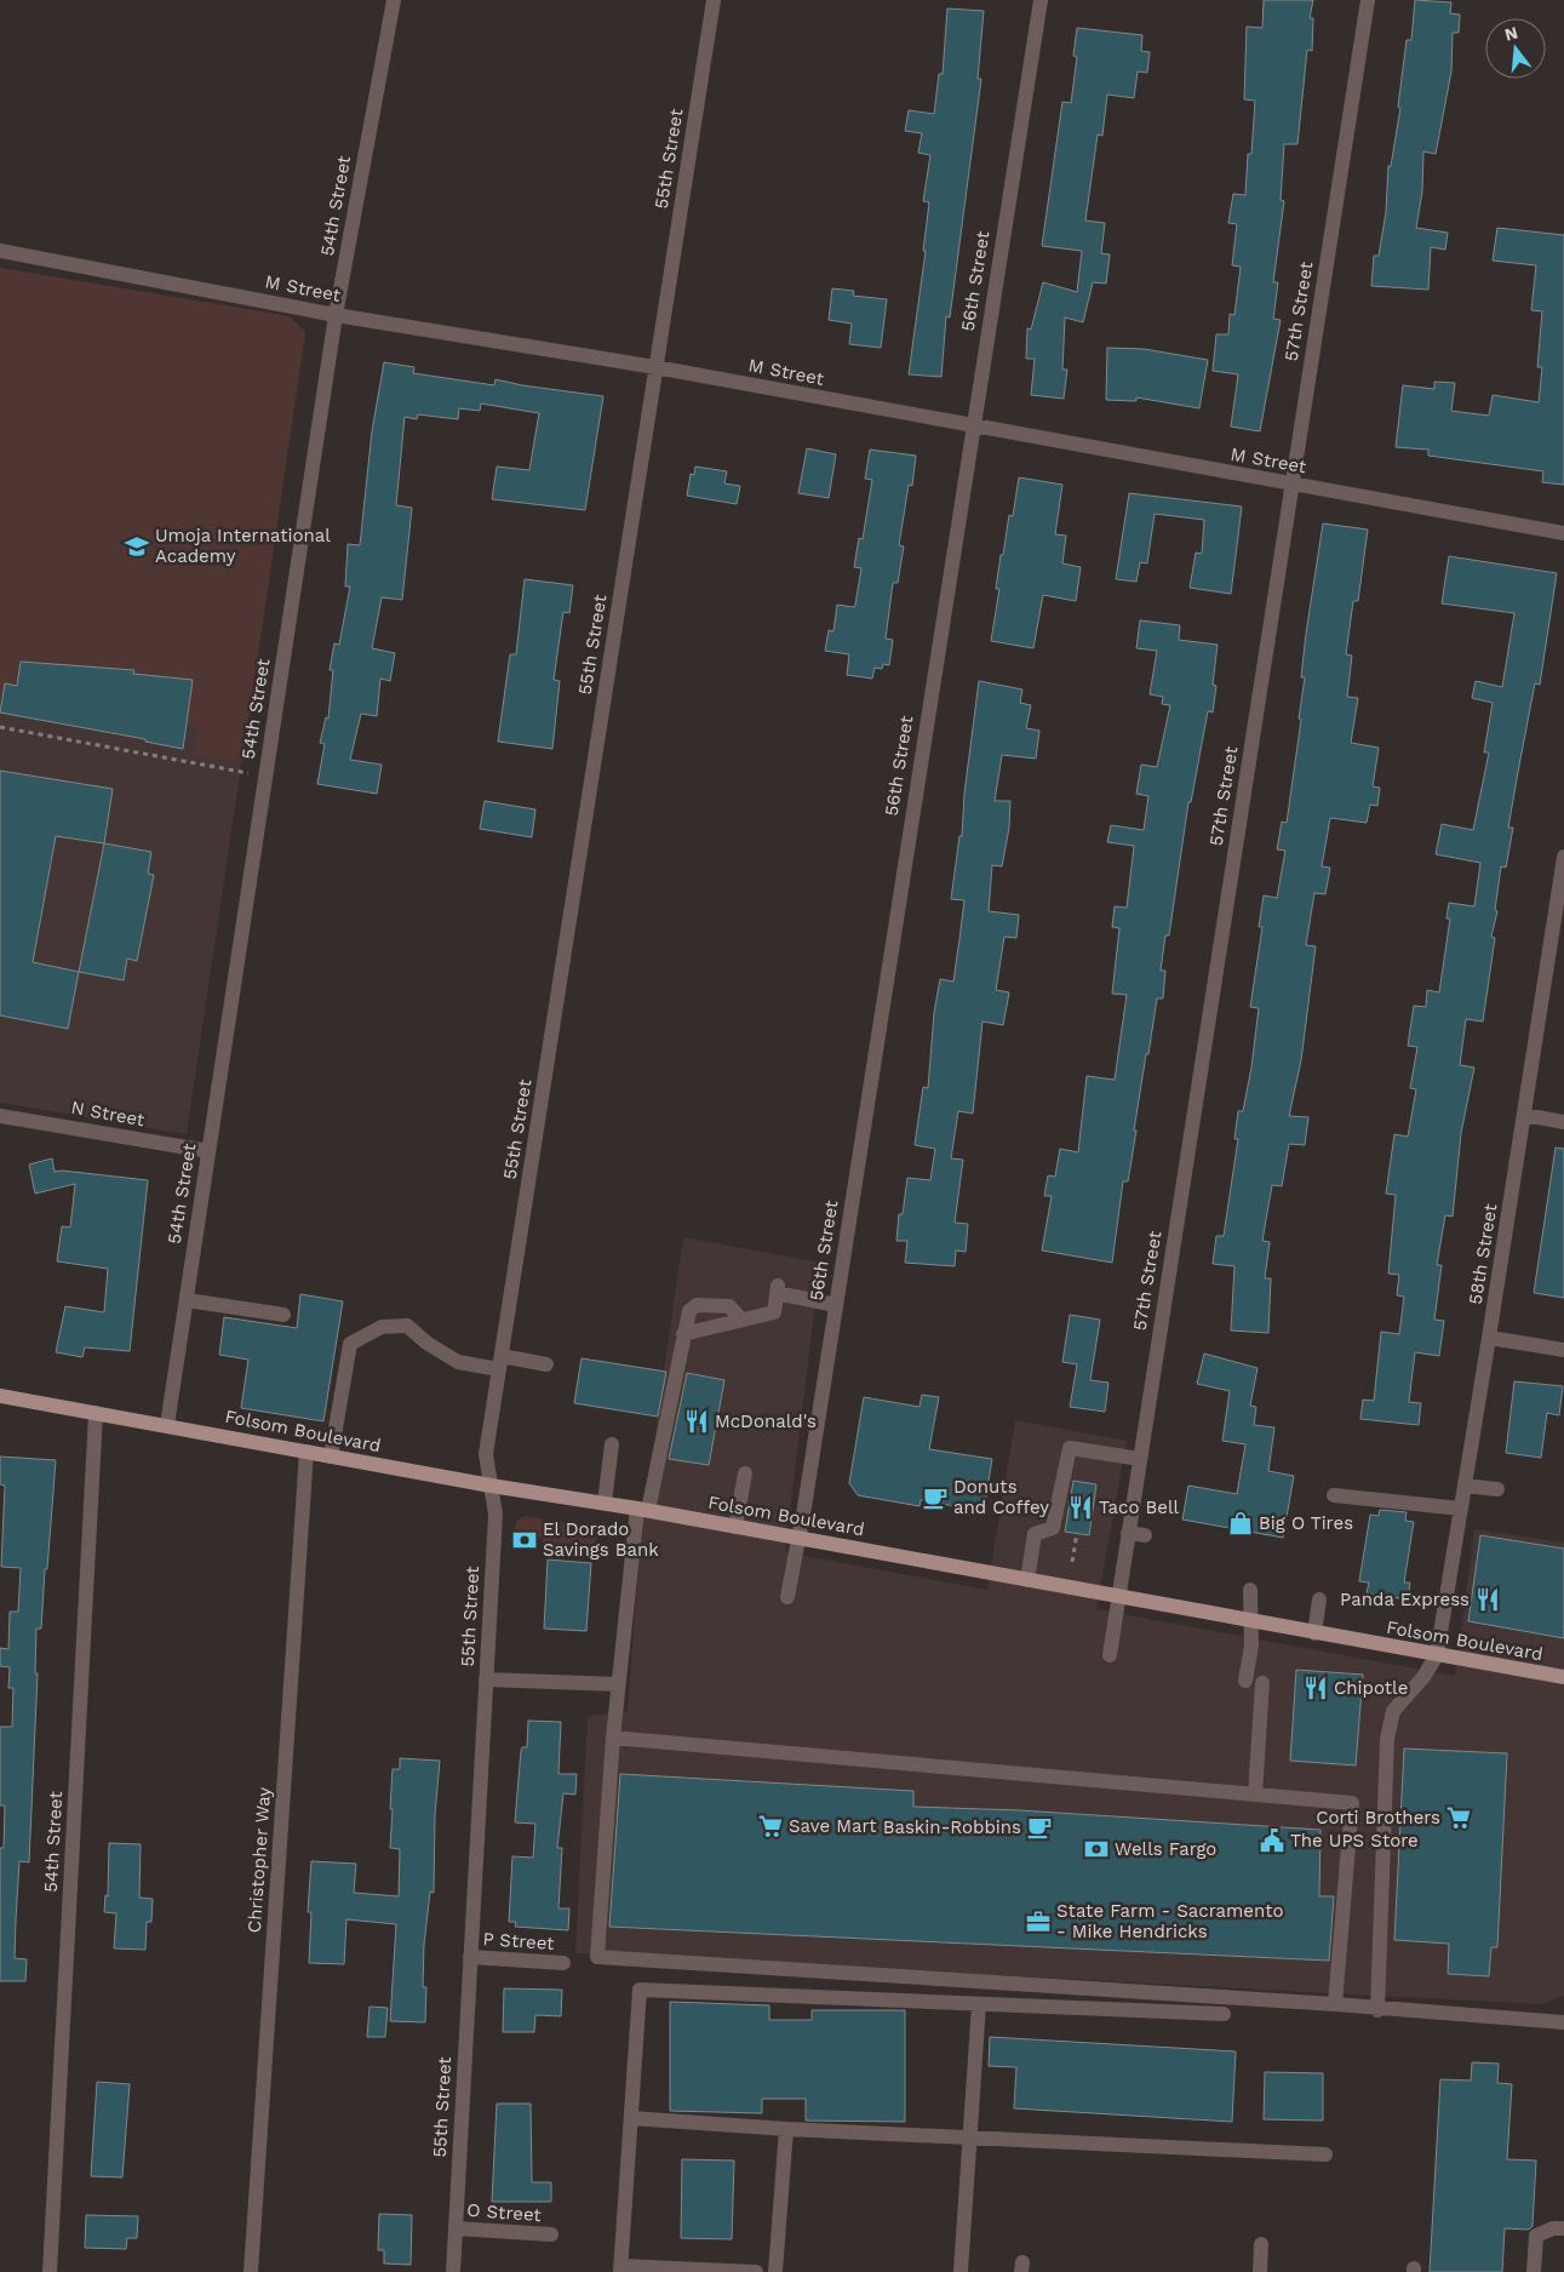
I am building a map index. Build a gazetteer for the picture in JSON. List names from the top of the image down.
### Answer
{
  "streets": {
    "main road": ["Folsom Boulevard"],
    "street": [
      "55th Street",
      "54th Street",
      "56th Street",
      "M Street",
      "57th Street",
      "N Street",
      "58th Street",
      "Christopher Way",
      "P Street",
      "O Street"
    ]
  },
  "crossings": [
    ["55th Street", "M Street"],
    ["55th Street", "Folsom Boulevard"],
    ["55th Street", "P Street"],
    ["55th Street", "O Street"],
    ["54th Street", "M Street"],
    ["54th Street", "N Street"],
    ["54th Street", "Folsom Boulevard"],
    ["56th Street", "M Street"],
    ["56th Street", "Folsom Boulevard"],
    ["M Street", "57th Street"],
    ["57th Street", "Folsom Boulevard"],
    ["58th Street", "Folsom Boulevard"],
    ["Folsom Boulevard", "Christopher Way"]
  ],
  "places": {
    "school or university": ["Umoja International Academy"],
    "restaurant": [
      "McDonald's",
      "Taco Bell",
      "Panda Express",
      "Chipotle"
    ],
    "cafe": ["Donuts and Coffey", "Baskin-Robbins"],
    "shop": ["Big O Tires"],
    "bank": ["El Dorado Savings Bank", "Wells Fargo"],
    "supermarket": ["Corti Brothers", "Save Mart"],
    "public building": ["The UPS Store"],
    "office": ["State Farm - Sacramento - Mike Hendricks"]
  },
  "north": "top"
}
